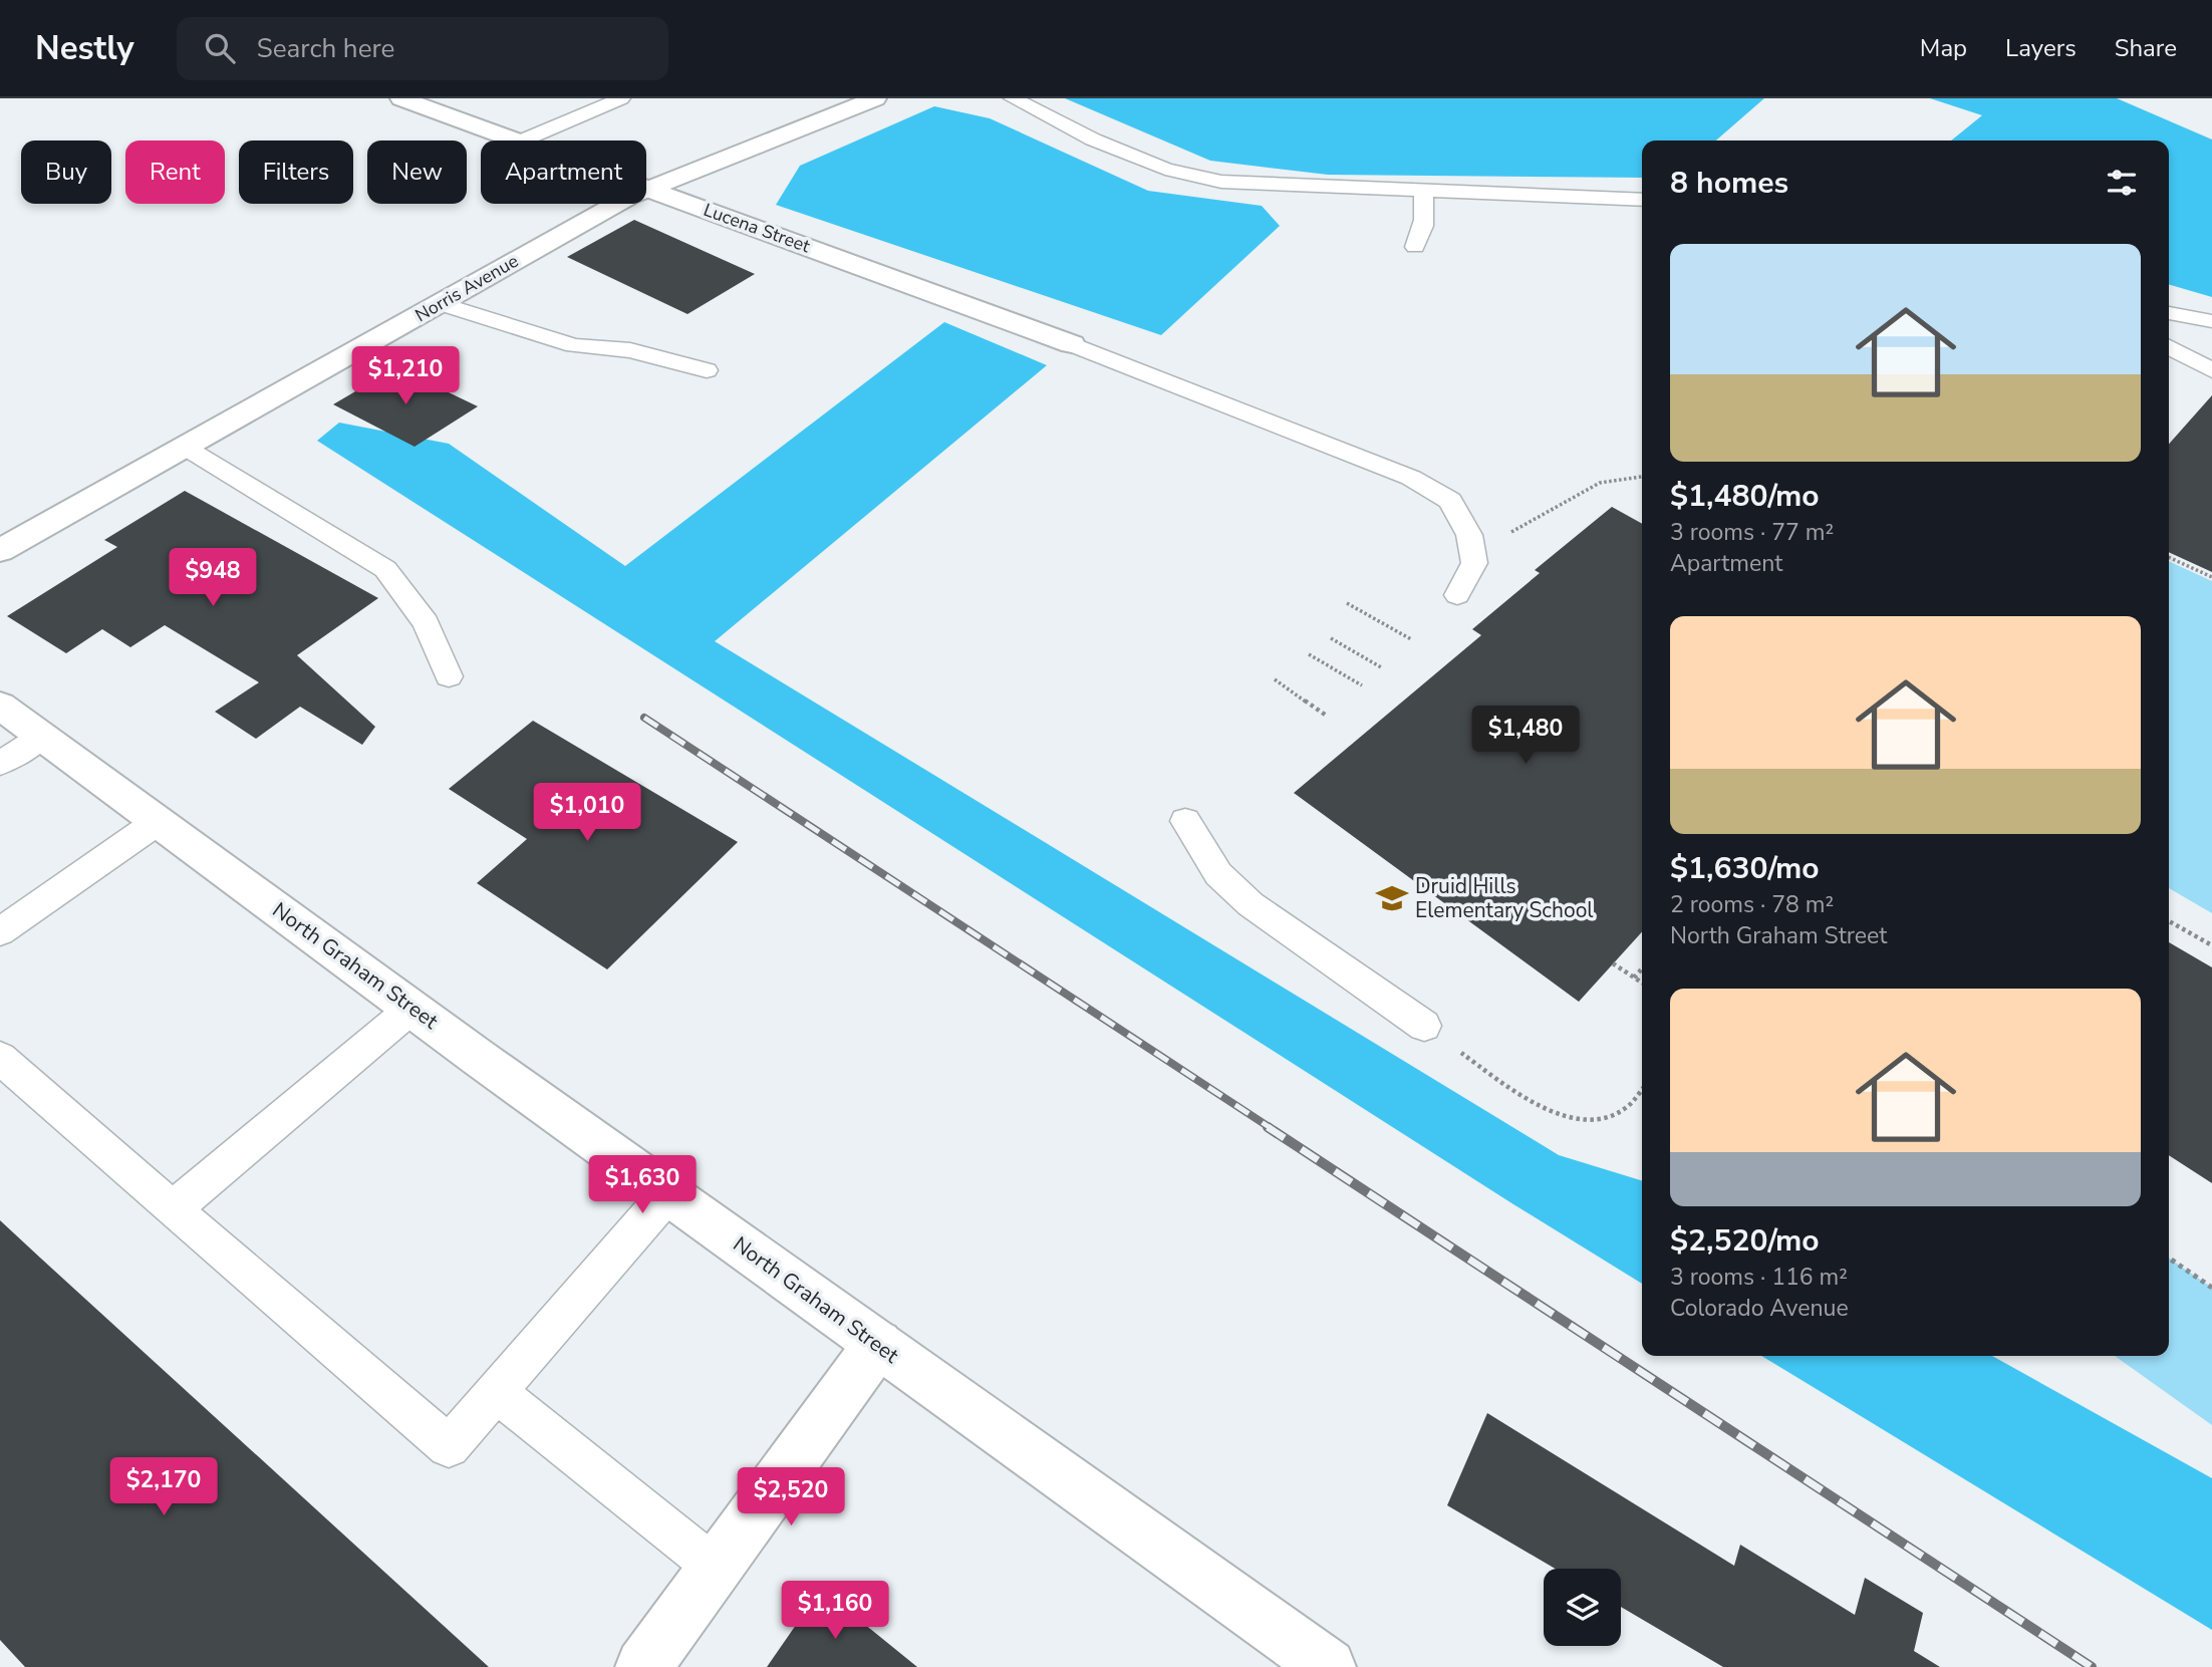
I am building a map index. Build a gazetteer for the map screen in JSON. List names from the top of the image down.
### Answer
{
  "streets": {
    "street": ["Lucena Street", "Norris Avenue", "North Graham Street"]
  },
  "crossings": [
    ["Lucena Street", "Norris Avenue"]
  ],
  "places": {
    "school or university": ["Druid Hills Elementary School"]
  },
  "page": {
    "header": "Nestly",
    "search": "Search here",
    "nav": ["Map", "Layers", "Share"],
    "chip": [
      "Buy",
      "Rent",
      "Filters",
      "New",
      "Apartment"
    ],
    "heading": "8 homes",
    "list": [
      {
        "name": "$1,480/mo",
        "note": "3 rooms · 77 m² · Apartment"
      },
      {
        "name": "$1,630/mo",
        "note": "2 rooms · 78 m² · North Graham Street"
      },
      {
        "name": "$2,520/mo",
        "note": "3 rooms · 116 m² · Colorado Avenue"
      }
    ],
    "price": [
      "$1,210",
      "$948",
      "$1,480",
      "$1,010",
      "$1,630",
      "$2,170",
      "$2,520",
      "$1,160"
    ]
  }
}
